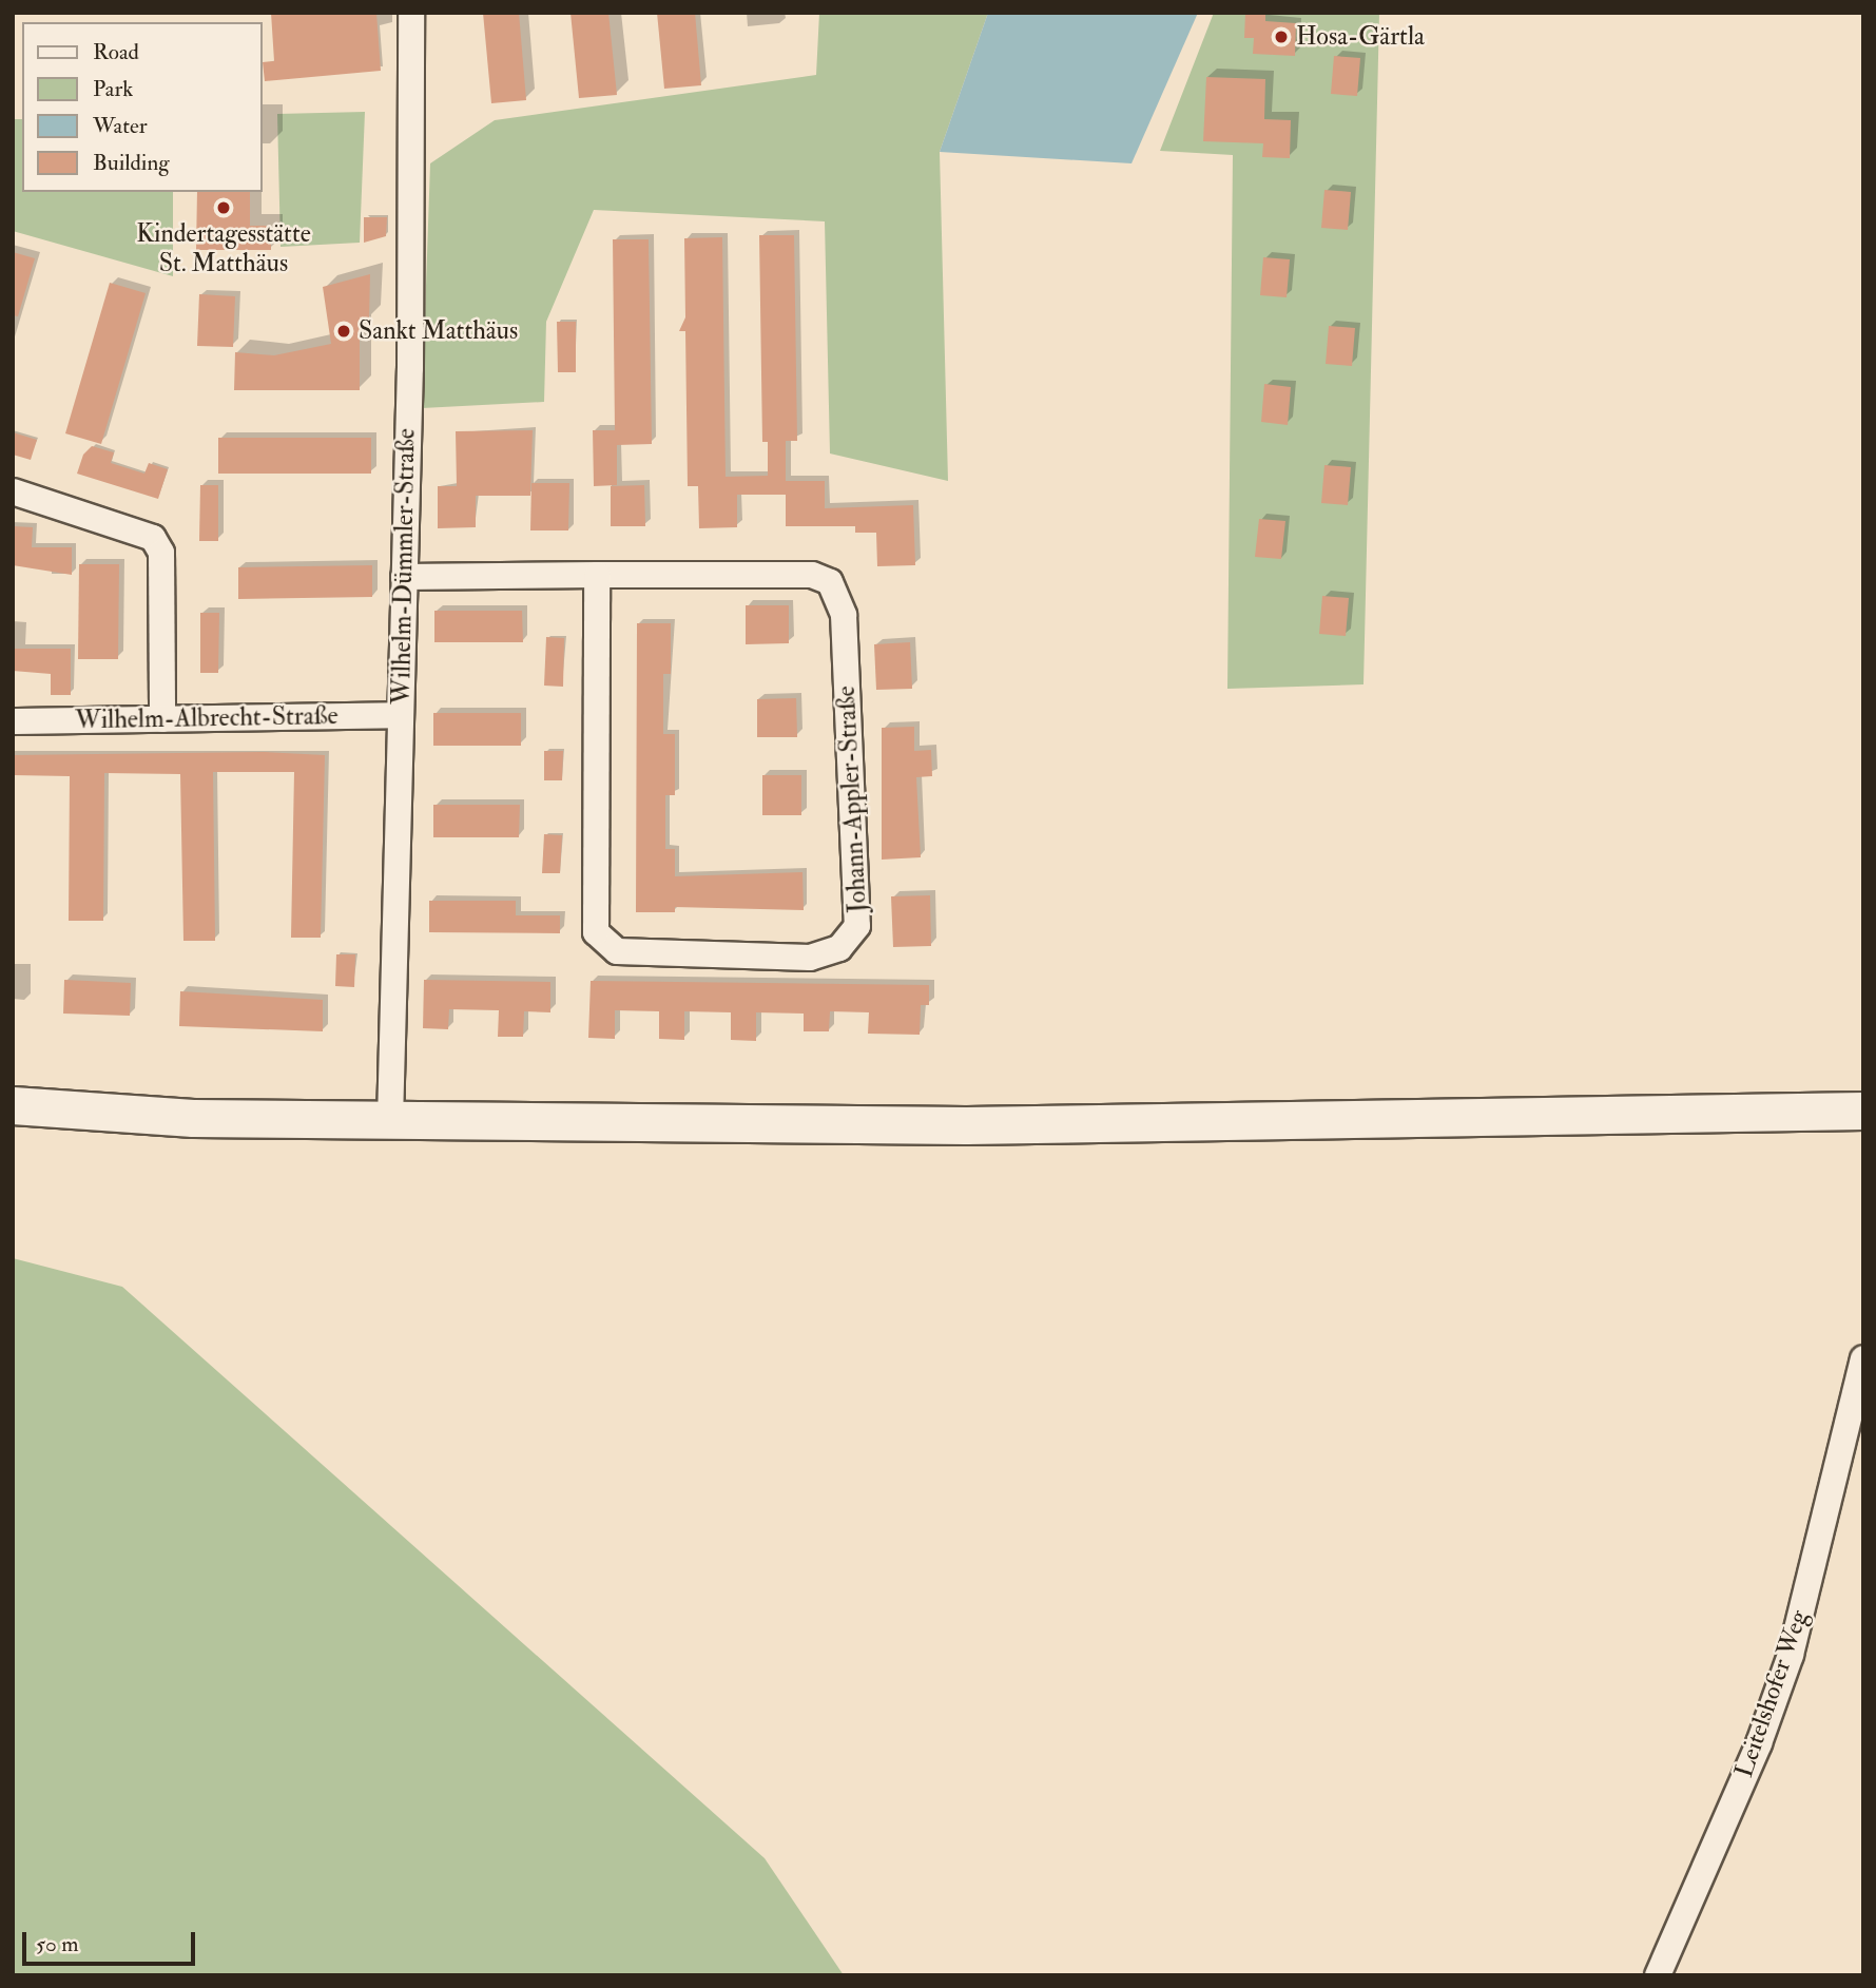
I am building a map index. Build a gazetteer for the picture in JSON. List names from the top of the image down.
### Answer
{
  "streets": {
    "street": [
      "Wilhelm-Dümmler-Straße",
      "Wilhelm-Albrecht-Straße",
      "Johann-Appler-Straße",
      "Leitelshofer Weg"
    ]
  },
  "crossings": [
    ["Wilhelm-Dümmler-Straße", "Wilhelm-Albrecht-Straße"],
    ["Wilhelm-Dümmler-Straße", "Johann-Appler-Straße"]
  ],
  "places": ["Hosa-Gärtla", "Kindertagesstätte St. Matthäus", "Sankt Matthäus"],
  "legend": [
    "Road",
    "Park",
    "Water",
    "Building"
  ],
  "scale_bar": "50 m"
}
